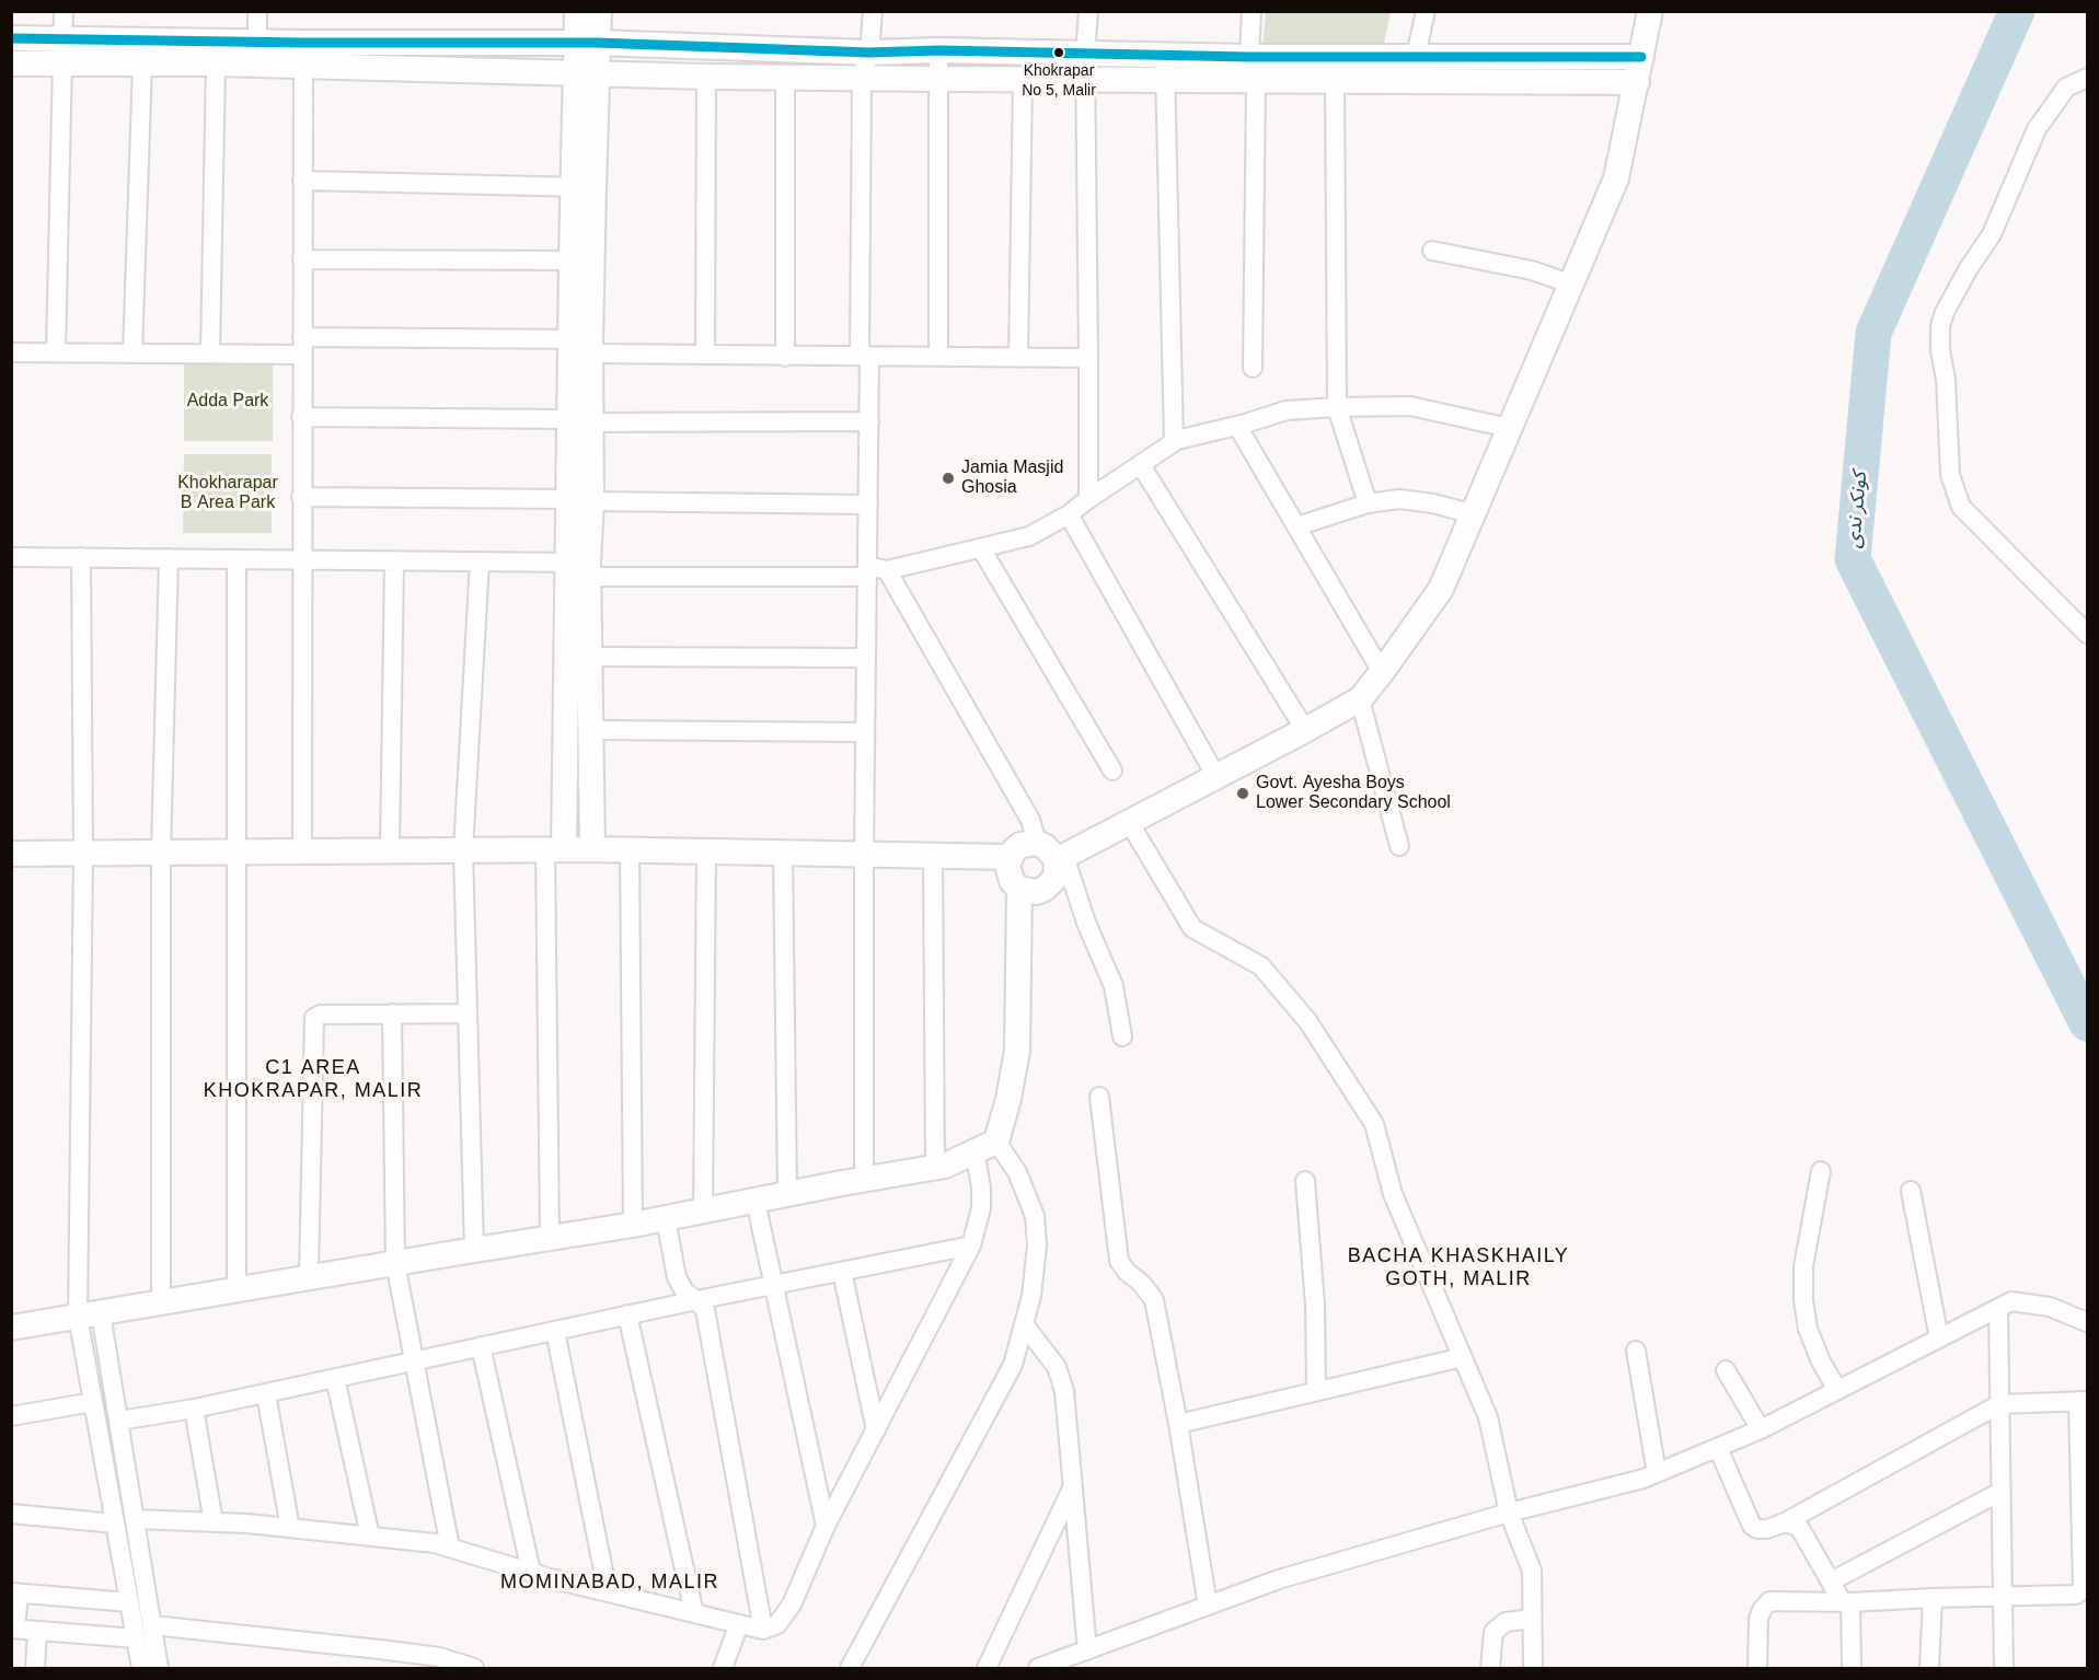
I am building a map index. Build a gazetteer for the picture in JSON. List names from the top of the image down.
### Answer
{
  "districts": ["C1 AREA KHOKRAPAR, MALIR", "BACHA KHASKHAILY GOTH, MALIR", "MOMINABAD, MALIR"],
  "water": ["کونکر ندی"],
  "parks": ["Adda Park", "Khokharapar B Area Park"],
  "places": ["Khokrapar No 5, Malir", "Jamia Masjid Ghosia", "Govt. Ayesha Boys Lower Secondary School"]
}
